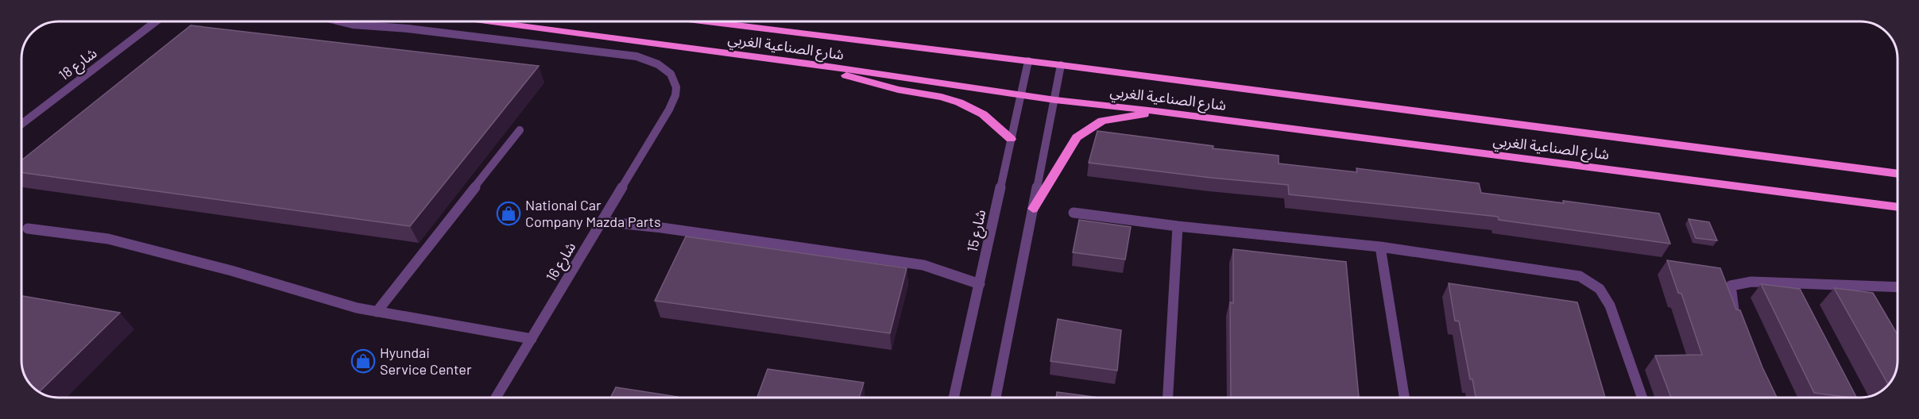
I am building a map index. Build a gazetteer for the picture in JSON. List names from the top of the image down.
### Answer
{
  "streets": {
    "main road": ["شارع الصناعية الغربي"],
    "street": ["شارع 18", "شارع 15", "شارع 16"]
  },
  "crossings": [
    ["شارع الصناعية الغربي", "شارع 15"]
  ],
  "places": {
    "shop": ["National Car Company Mazda Parts", "Hyundai Service Center"]
  }
}
